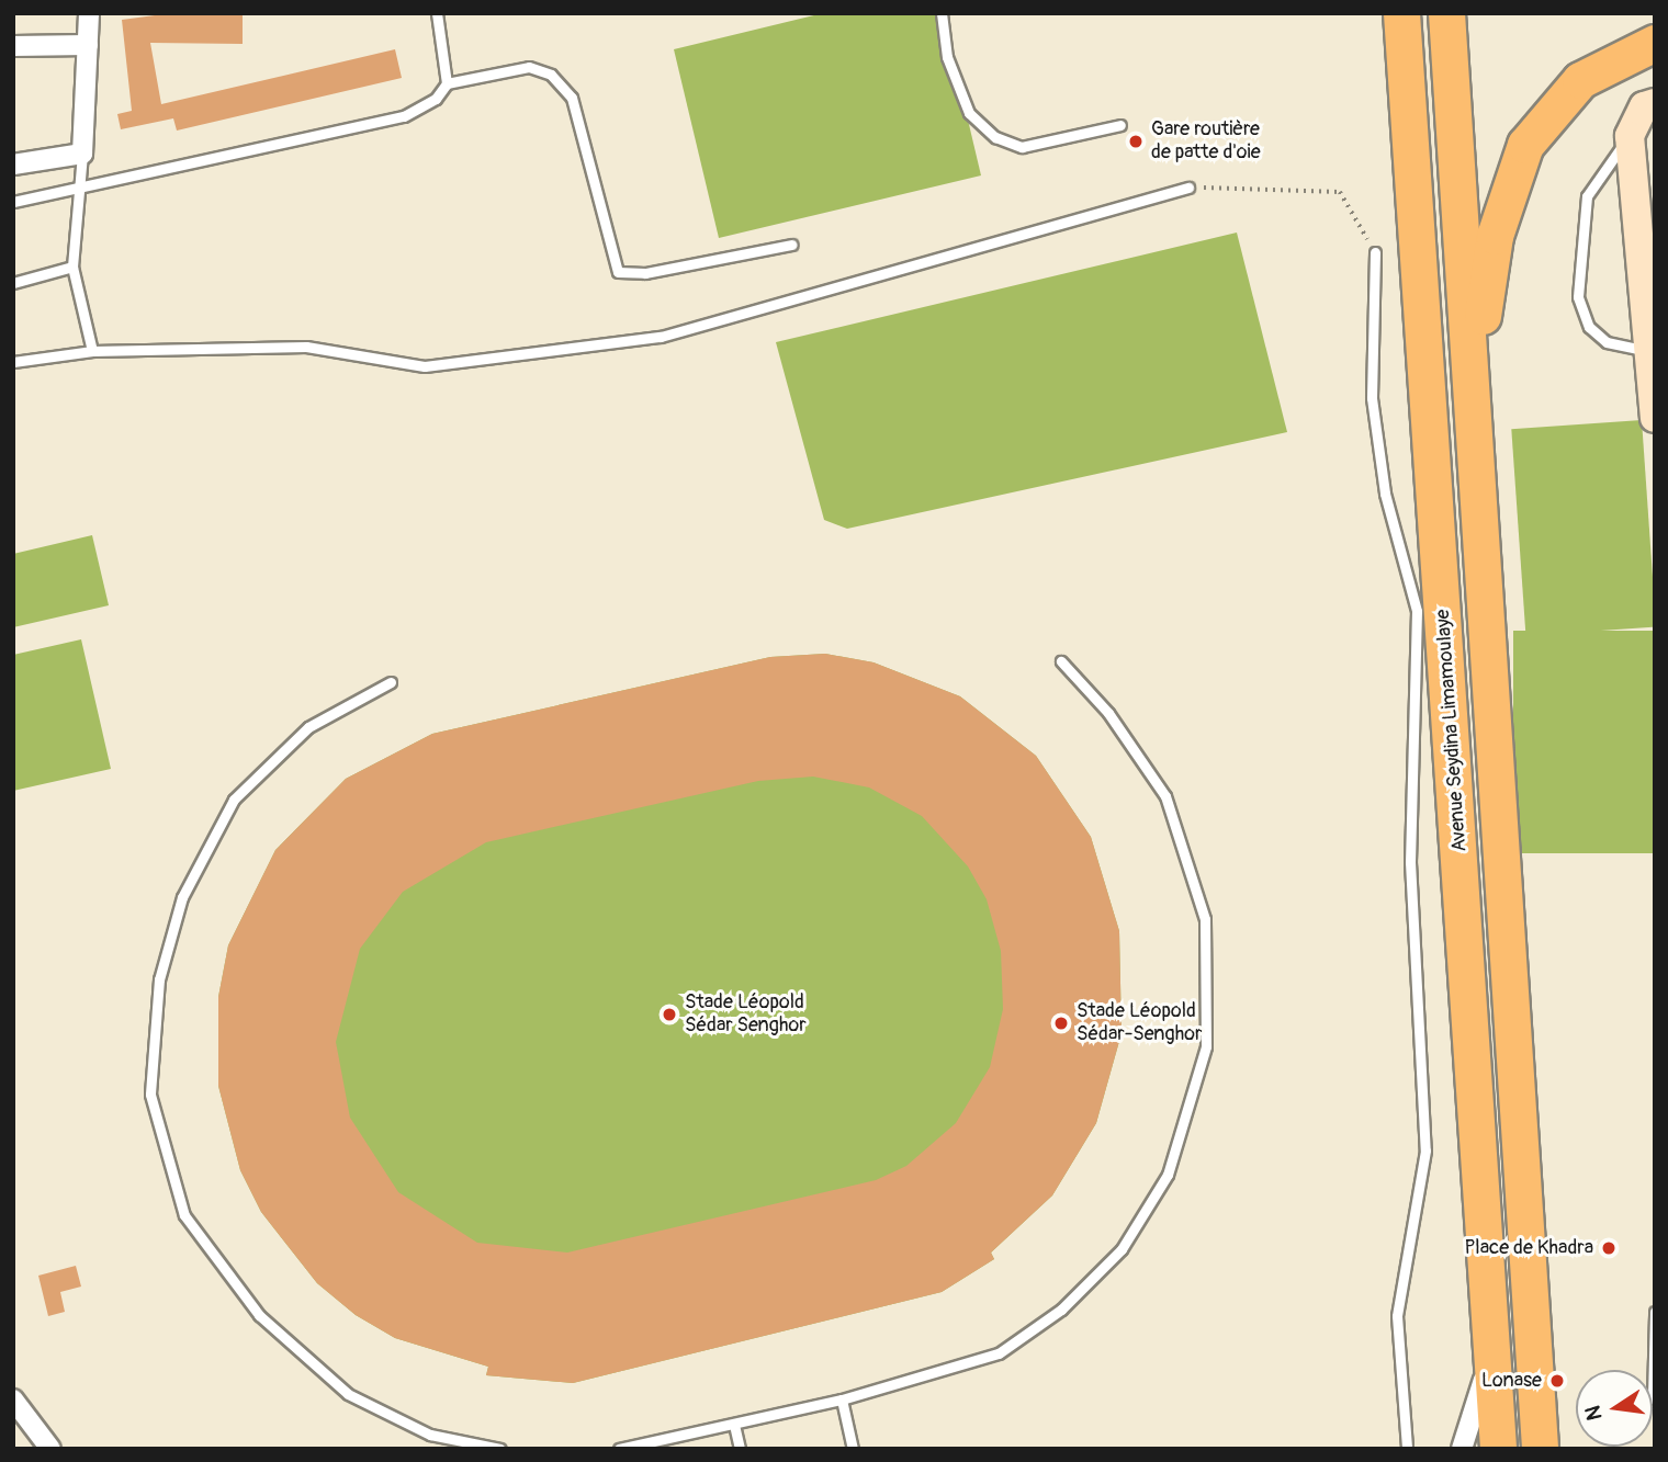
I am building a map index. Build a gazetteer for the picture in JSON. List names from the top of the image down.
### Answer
{
  "streets": {
    "highway": ["Avenue Seydina Limamoulaye"]
  },
  "places": [
    "Gare routière de patte d'oie",
    "Stade Léopold Sédar Senghor",
    "Stade Léopold Sédar-Senghor",
    "Place de Khadra",
    "Lonase"
  ],
  "north": "left"
}
